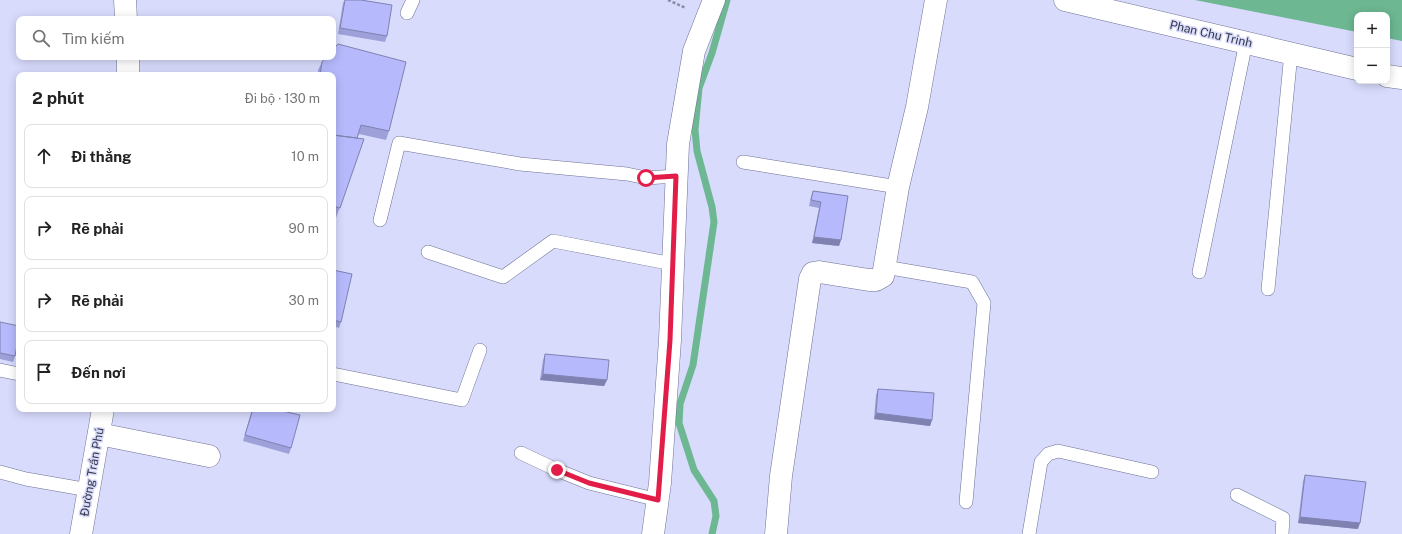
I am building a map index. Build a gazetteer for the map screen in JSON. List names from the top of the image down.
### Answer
{
  "streets": {
    "street": ["Phan Chu Trinh", "Đường Trần Phú"]
  },
  "page": {
    "map_buttons": ["+", "−"],
    "search": "Tìm kiếm",
    "heading": ["2 phút", "Đi bộ · 130 m"],
    "list": [
      ["Đi thẳng", "10 m"],
      ["Rẽ phải", "90 m"],
      ["Rẽ phải", "30 m"],
      "Đến nơi"
    ]
  }
}
